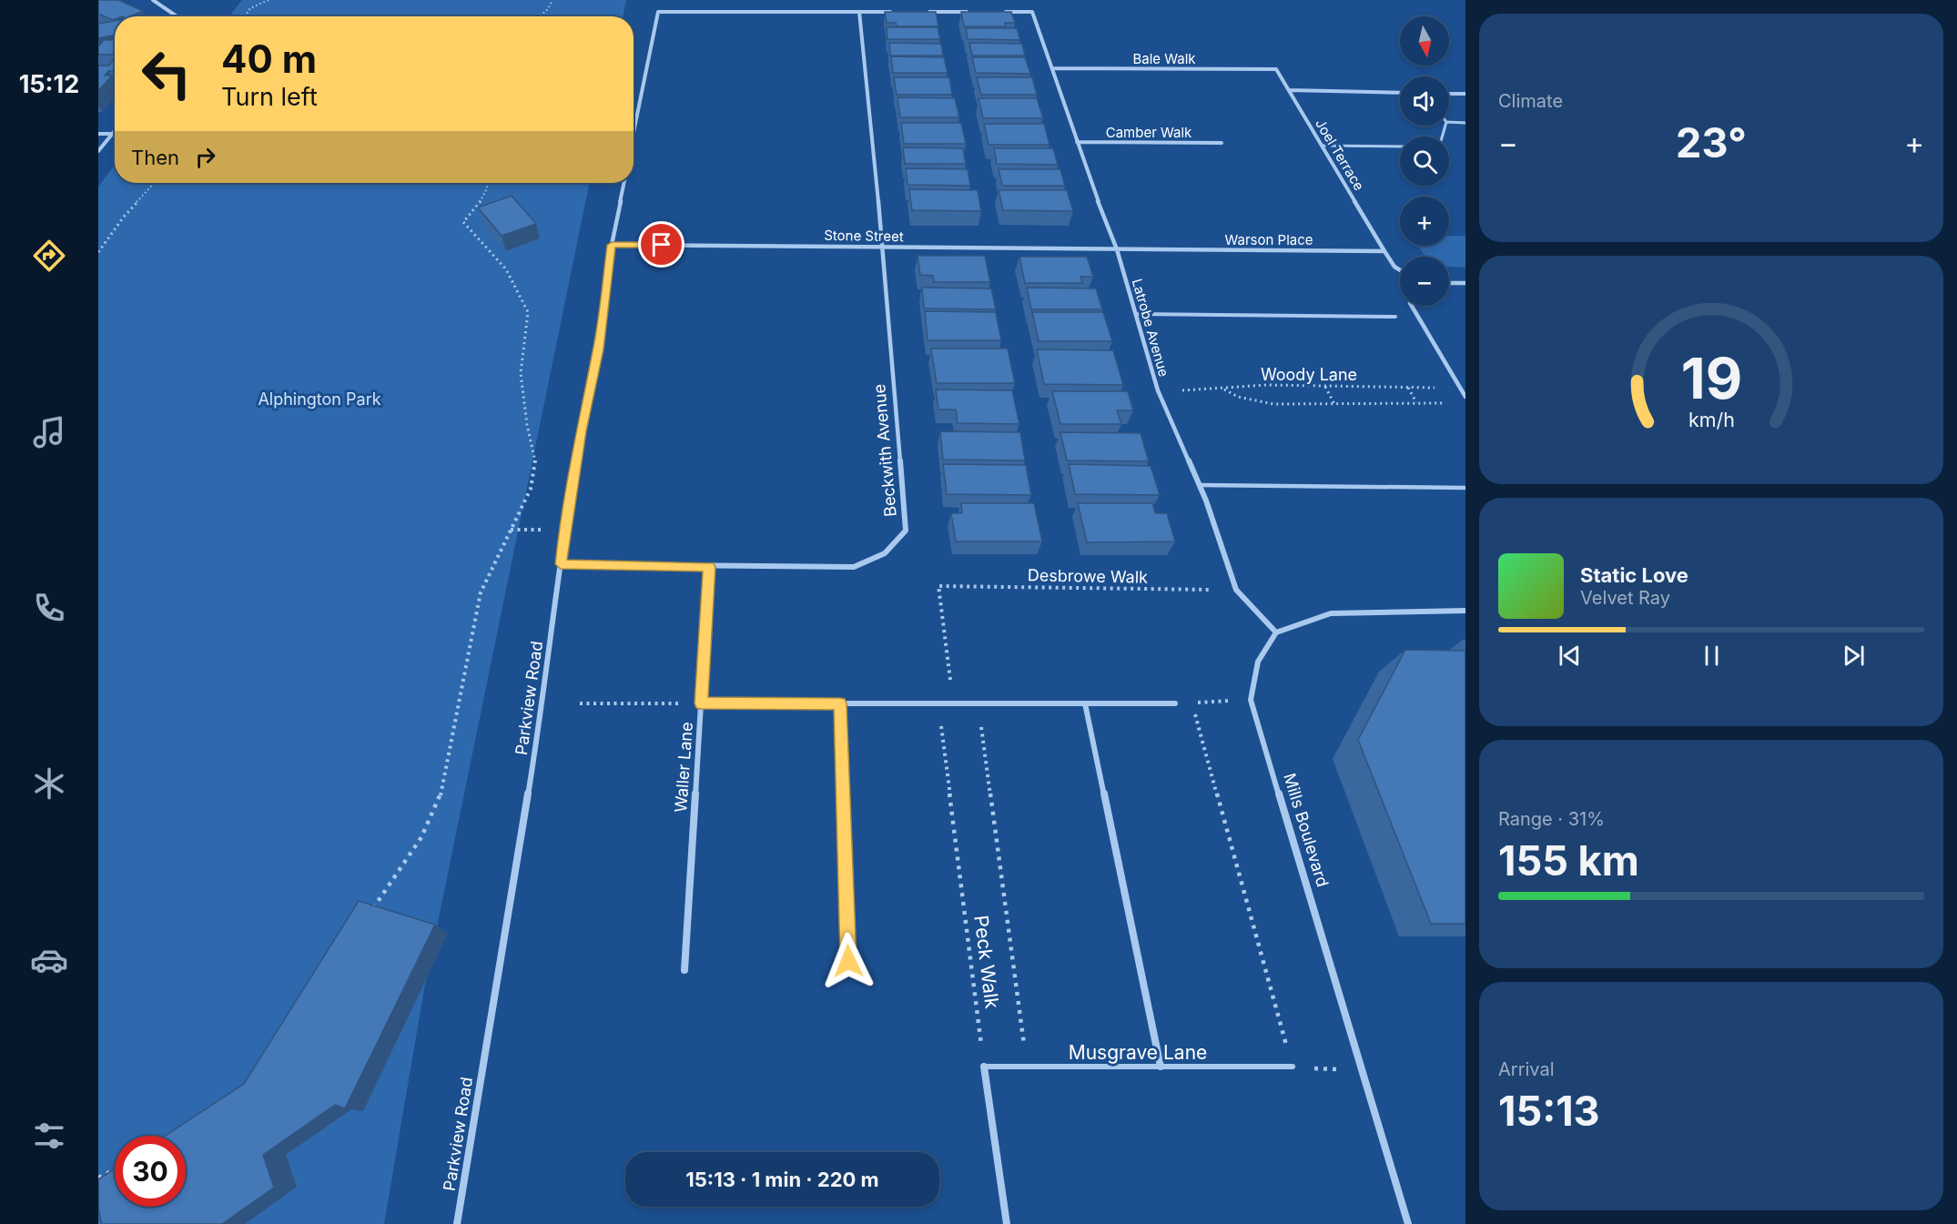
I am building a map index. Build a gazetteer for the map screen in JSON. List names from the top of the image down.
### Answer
{
  "streets": {
    "street": [
      "Bale Walk",
      "Camber Walk",
      "Joel Terrace",
      "Stone Street",
      "Warson Place",
      "Latrobe Avenue",
      "Beckwith Avenue",
      "Parkview Road",
      "Waller Lane",
      "Mills Boulevard"
    ],
    "lane": ["Musgrave Lane"],
    "path": ["Woody Lane", "Desbrowe Walk", "Peck Walk"]
  },
  "crossings": [
    ["Bale Walk", "Joel Terrace"],
    ["Bale Walk", "Latrobe Avenue"],
    ["Camber Walk", "Latrobe Avenue"],
    ["Joel Terrace", "Warson Place"],
    ["Stone Street", "Warson Place"],
    ["Stone Street", "Latrobe Avenue"],
    ["Stone Street", "Beckwith Avenue"],
    ["Stone Street", "Parkview Road"],
    ["Warson Place", "Latrobe Avenue"],
    ["Latrobe Avenue", "Woody Lane"],
    ["Latrobe Avenue", "Desbrowe Walk"],
    ["Latrobe Avenue", "Mills Boulevard"],
    ["Beckwith Avenue", "Parkview Road"],
    ["Beckwith Avenue", "Waller Lane"],
    ["Peck Walk", "Musgrave Lane"]
  ],
  "parks": ["Alphington Park"],
  "north": "bottom",
  "page": {
    "tabs": "15:12",
    "tile": [
      "Climate",
      ["Range · 31%", "155 km"],
      ["Arrival", "15:13"]
    ],
    "map_buttons": ["+", "−"],
    "turn": ["40 m", "Turn left"],
    "heat": ["−", "23°", "+"],
    "then": "Then",
    "song": ["Static Love", "Velvet Ray"],
    "limit": "30",
    "trip": "15:13 · 1 min · 220 m",
    "gauge": ["19", "km/h"]
  }
}
